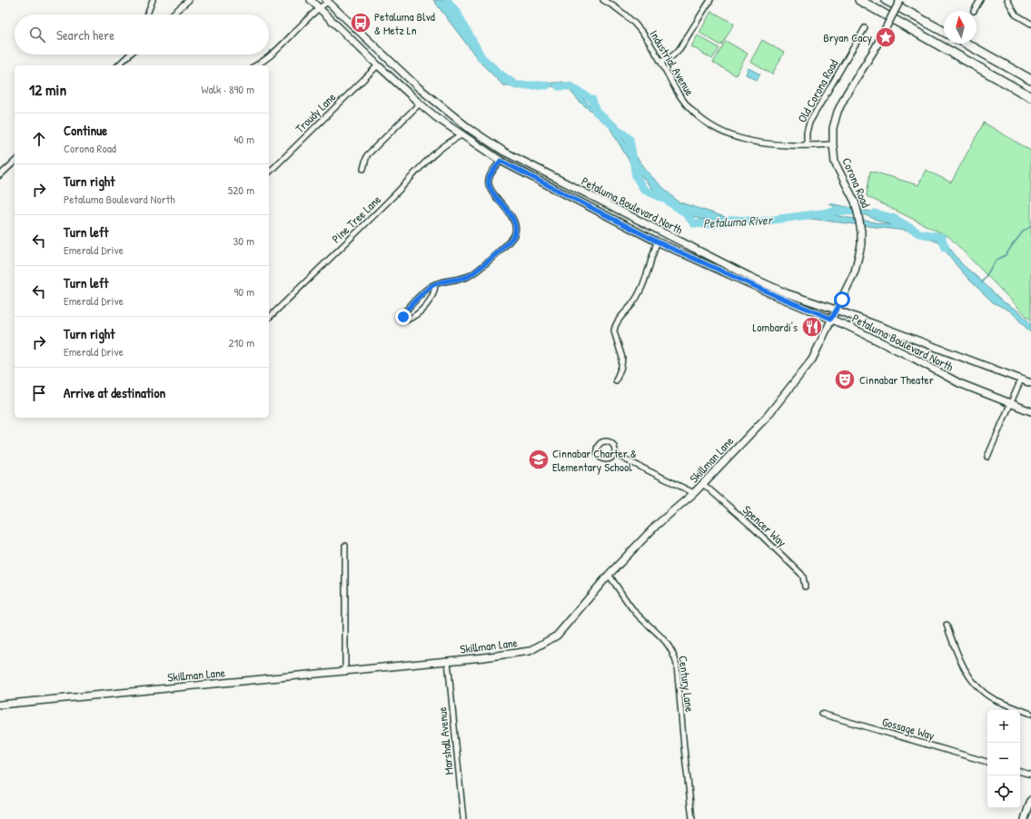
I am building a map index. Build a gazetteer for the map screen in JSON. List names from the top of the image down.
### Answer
{
  "streets": {
    "main road": ["Corona Road", "Petaluma Boulevard North", "Skillman Lane"],
    "street": [
      "Industrial Avenue",
      "Old Corona Road",
      "Troudy Lane",
      "Pine Tree Lane",
      "Spencer Way",
      "Century Lane",
      "Gossage Way",
      "Marshall Avenue"
    ]
  },
  "crossings": [
    ["Industrial Avenue", "Old Corona Road"],
    ["Industrial Avenue", "Corona Road"],
    ["Troudy Lane", "Petaluma Boulevard North"],
    ["Corona Road", "Petaluma Boulevard North"],
    ["Corona Road", "Skillman Lane"],
    ["Petaluma Boulevard North", "Pine Tree Lane"],
    ["Petaluma Boulevard North", "Skillman Lane"],
    ["Skillman Lane", "Spencer Way"],
    ["Skillman Lane", "Century Lane"],
    ["Skillman Lane", "Marshall Avenue"]
  ],
  "water": ["Petaluma River"],
  "places": {
    "bus stop": ["Petaluma Blvd & Metz Ln"],
    "place": ["Bryan Cacy"],
    "restaurant": ["Lombardi's"],
    "theatre": ["Cinnabar Theater"],
    "school or university": ["Cinnabar Charter & Elementary School"]
  },
  "north": "top",
  "page": {
    "search": "Search here",
    "heading": ["12 min", "Walk · 890 m"],
    "list": [
      ["Continue", "Corona Road", "40 m"],
      ["Turn right", "Petaluma Boulevard North", "520 m"],
      ["Turn left", "Emerald Drive", "30 m"],
      ["Turn left", "Emerald Drive", "90 m"],
      ["Turn right", "Emerald Drive", "210 m"],
      "Arrive at destination"
    ],
    "map_buttons": ["+", "−"]
  }
}
